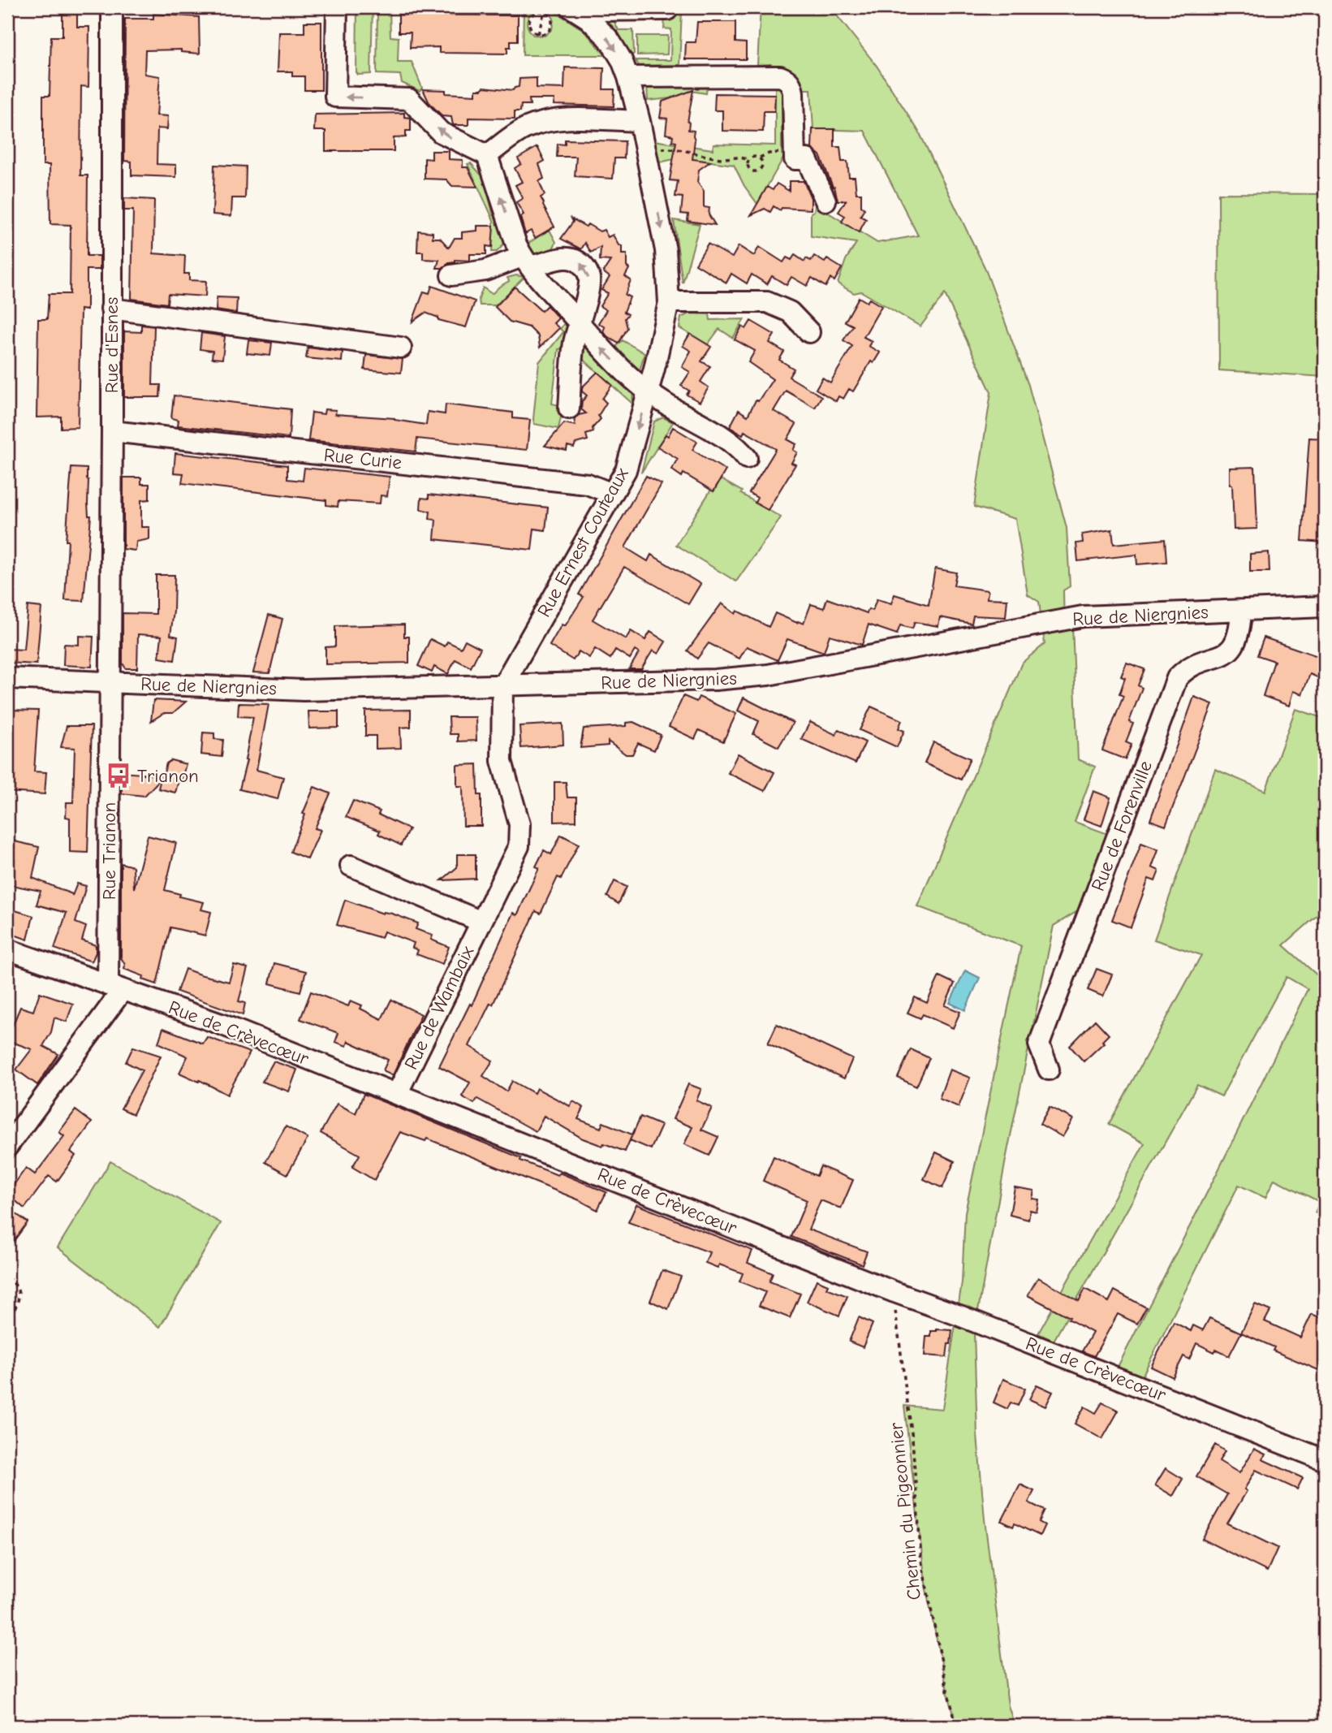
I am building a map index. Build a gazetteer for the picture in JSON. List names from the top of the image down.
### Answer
{
  "streets": {
    "street": [
      "Rue d'Esnes",
      "Rue Curie",
      "Rue Ernest Couteaux",
      "Rue de Niergnies",
      "Rue de Forenville",
      "Rue Trianon",
      "Rue de Wambaix",
      "Rue de Crèvecœur"
    ],
    "path": ["Chemin du Pigeonnier"]
  },
  "crossings": [
    ["Rue d'Esnes", "Rue Curie"],
    ["Rue d'Esnes", "Rue de Niergnies"],
    ["Rue d'Esnes", "Rue Trianon"],
    ["Rue Curie", "Rue Ernest Couteaux"],
    ["Rue Ernest Couteaux", "Rue de Niergnies"],
    ["Rue Ernest Couteaux", "Rue de Wambaix"],
    ["Rue de Niergnies", "Rue de Forenville"],
    ["Rue de Niergnies", "Rue Trianon"],
    ["Rue de Niergnies", "Rue de Wambaix"],
    ["Rue Trianon", "Rue de Crèvecœur"],
    ["Rue de Wambaix", "Rue de Crèvecœur"],
    ["Rue de Crèvecœur", "Chemin du Pigeonnier"]
  ],
  "places": {
    "bus stop": ["Trianon"]
  }
}
